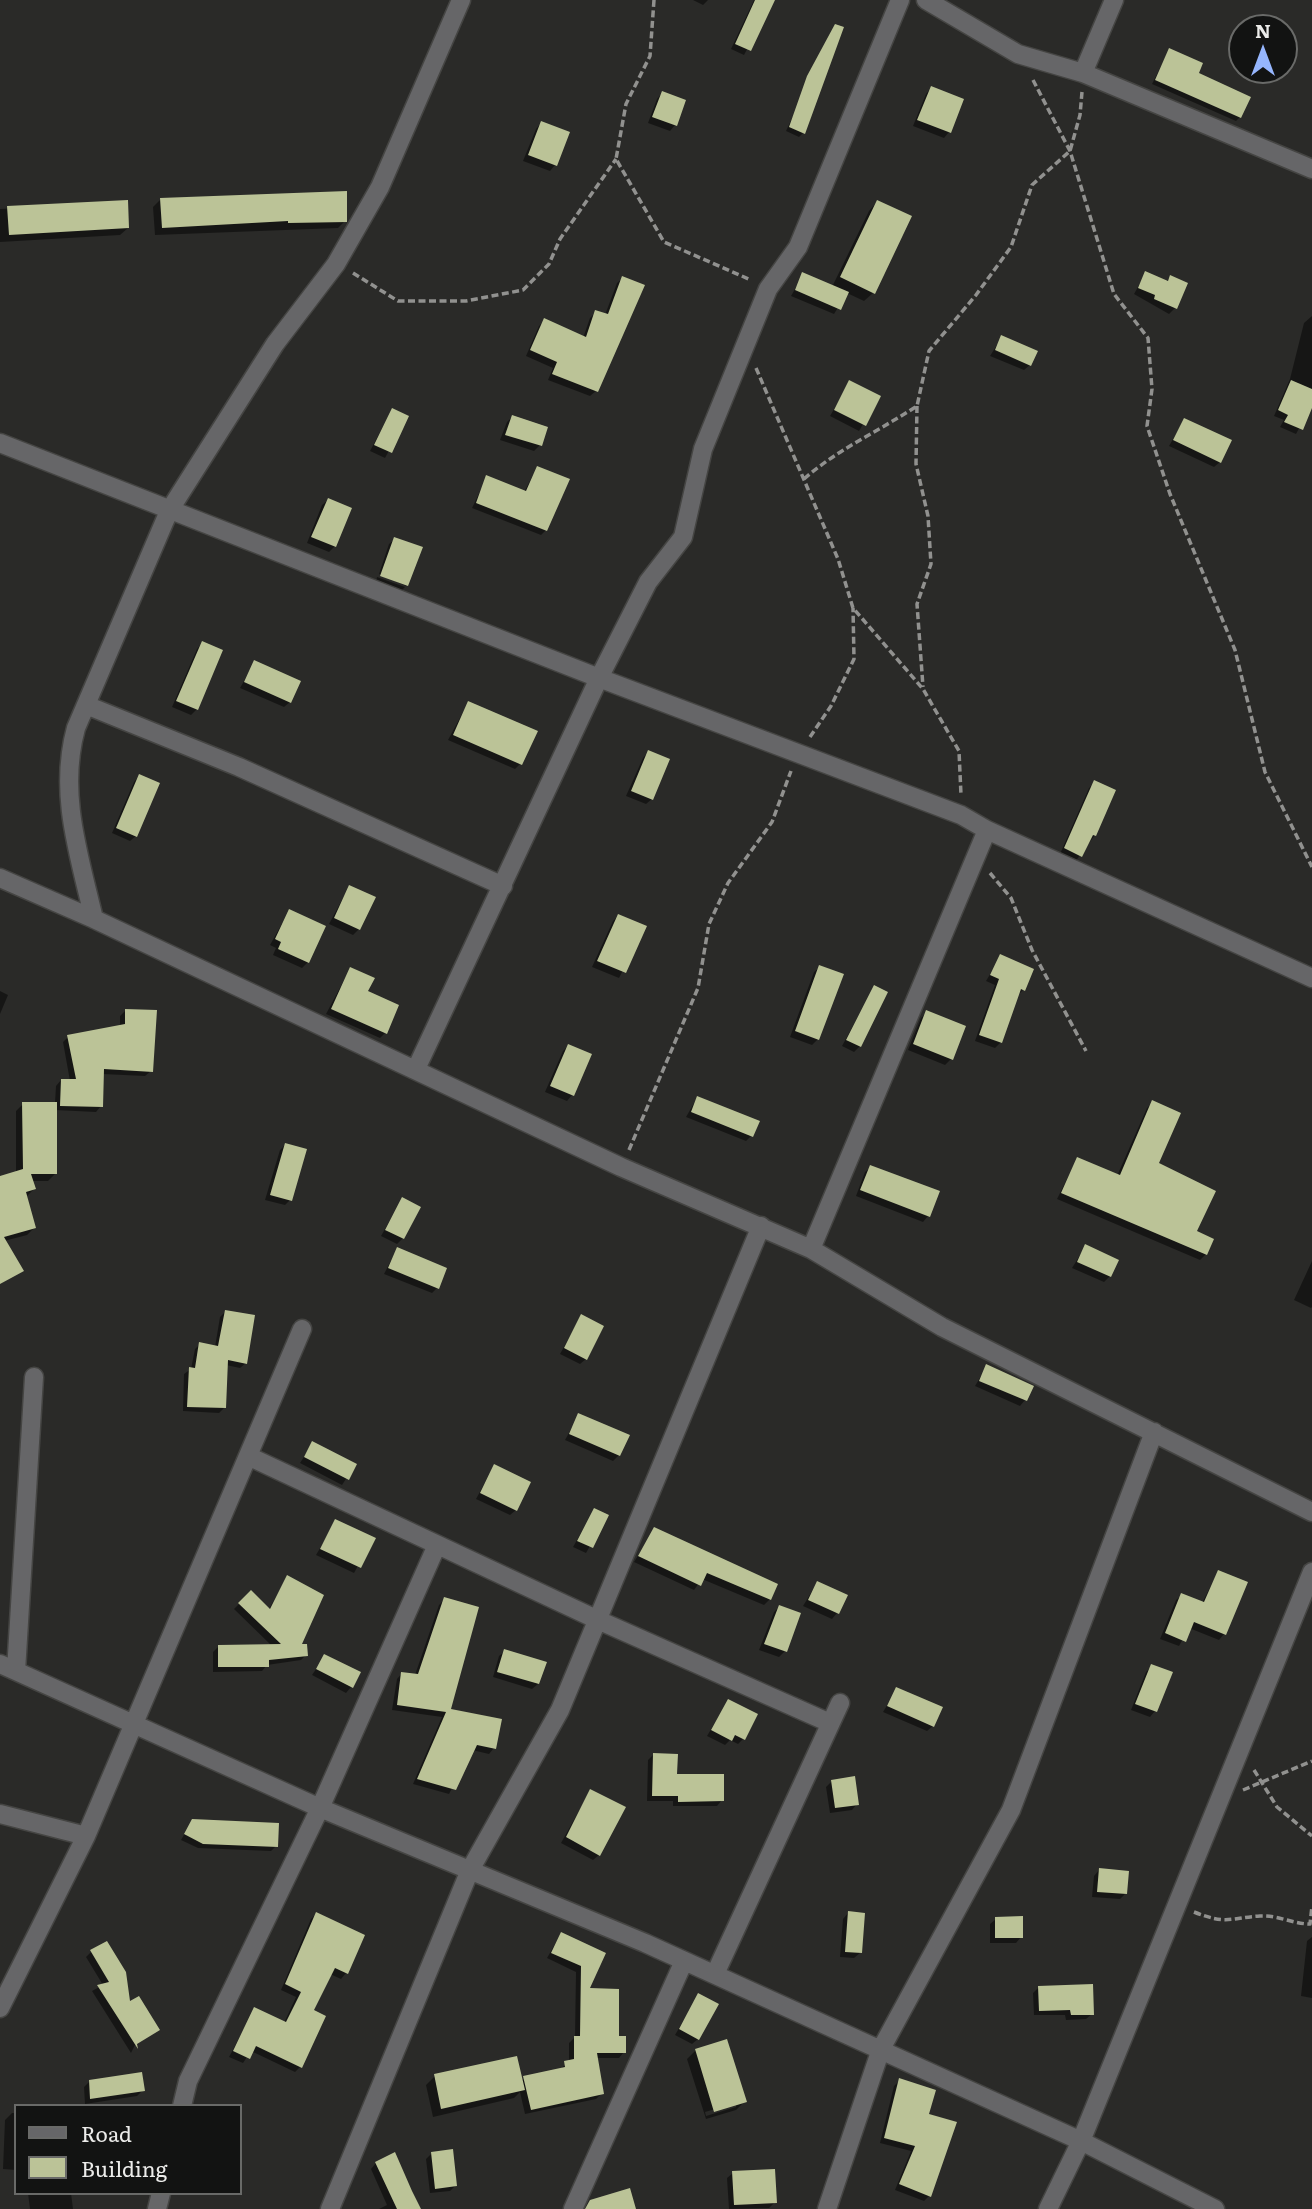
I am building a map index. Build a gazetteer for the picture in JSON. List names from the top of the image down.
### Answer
{
  "legend": ["Road", "Building"],
  "north": "top"
}
